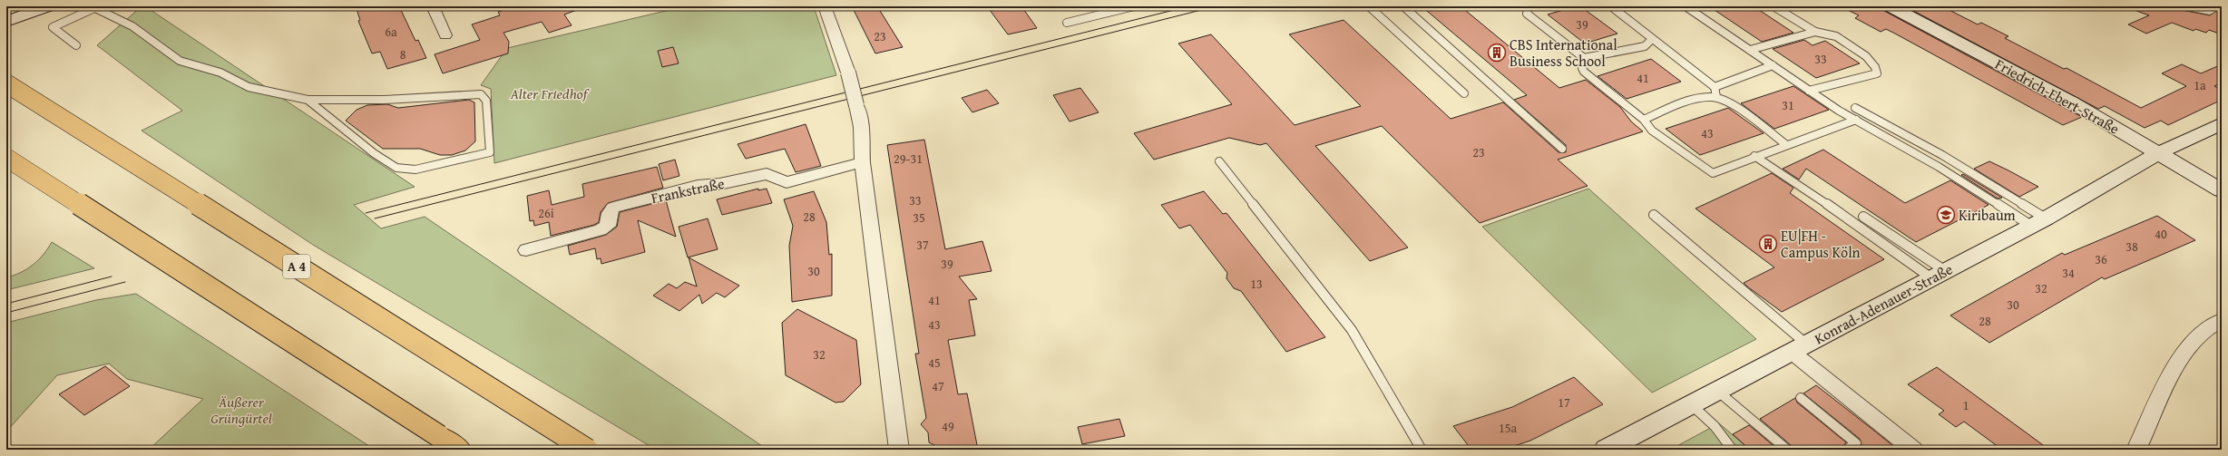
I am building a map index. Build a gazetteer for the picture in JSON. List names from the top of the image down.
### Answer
{
  "streets": {
    "highway": ["A 4"],
    "street": ["Friedrich-Ebert-Straße", "Frankstraße", "Konrad-Adenauer-Straße"]
  },
  "crossings": [
    ["Friedrich-Ebert-Straße", "Konrad-Adenauer-Straße"]
  ],
  "parks": ["Alter Friedhof", "Äußerer Grüngürtel"],
  "places": {
    "building": ["CBS International Business School", "EU|FH - Campus Köln"],
    "school or university": ["Kiribaum"]
  },
  "house_numbers": [
    "39",
    "6a",
    "23",
    "8",
    "33",
    "41",
    "1a",
    "31",
    "43",
    "23",
    "29-31",
    "33",
    "26i",
    "28",
    "35",
    "40",
    "37",
    "38",
    "36",
    "39",
    "30",
    "34",
    "13",
    "32",
    "41",
    "30",
    "28",
    "43",
    "32",
    "45",
    "47",
    "17",
    "1",
    "49",
    "15a"
  ]
}
